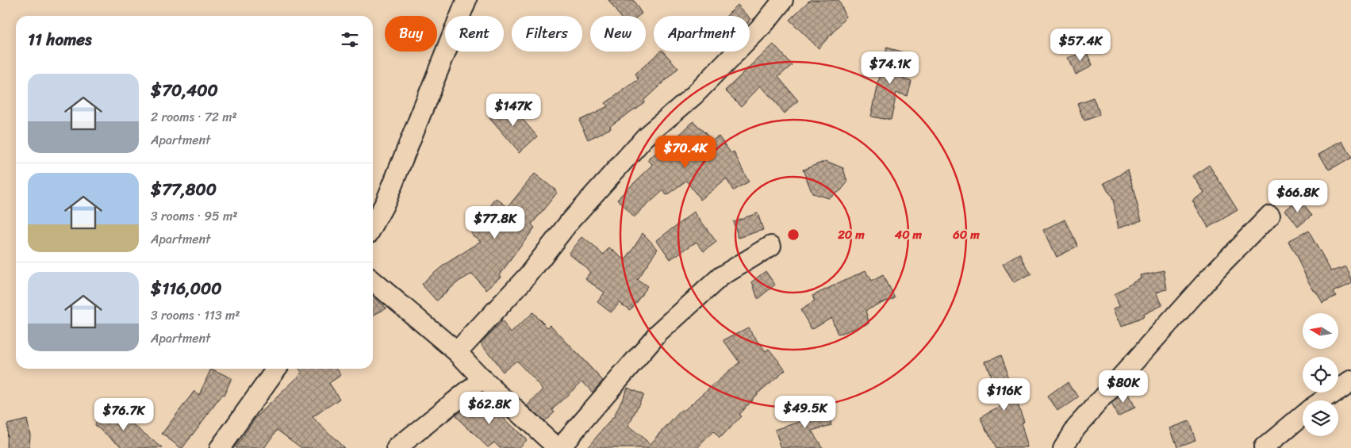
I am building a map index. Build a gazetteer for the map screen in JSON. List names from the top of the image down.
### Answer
{
  "north": "left",
  "page": {
    "chip": [
      "Buy",
      "Rent",
      "Filters",
      "New",
      "Apartment"
    ],
    "heading": "11 homes",
    "price": [
      "$57.4K",
      "$74.1K",
      "$147K",
      "$70.4K",
      "$66.8K",
      "$77.8K",
      "$80K",
      "$116K",
      "$62.8K",
      "$49.5K",
      "$76.7K"
    ],
    "list": [
      {
        "name": "$70,400",
        "note": "2 rooms · 72 m² · Apartment"
      },
      {
        "name": "$77,800",
        "note": "3 rooms · 95 m² · Apartment"
      },
      {
        "name": "$116,000",
        "note": "3 rooms · 113 m² · Apartment"
      }
    ]
  },
  "rings": ["20 m", "40 m", "60 m"]
}
